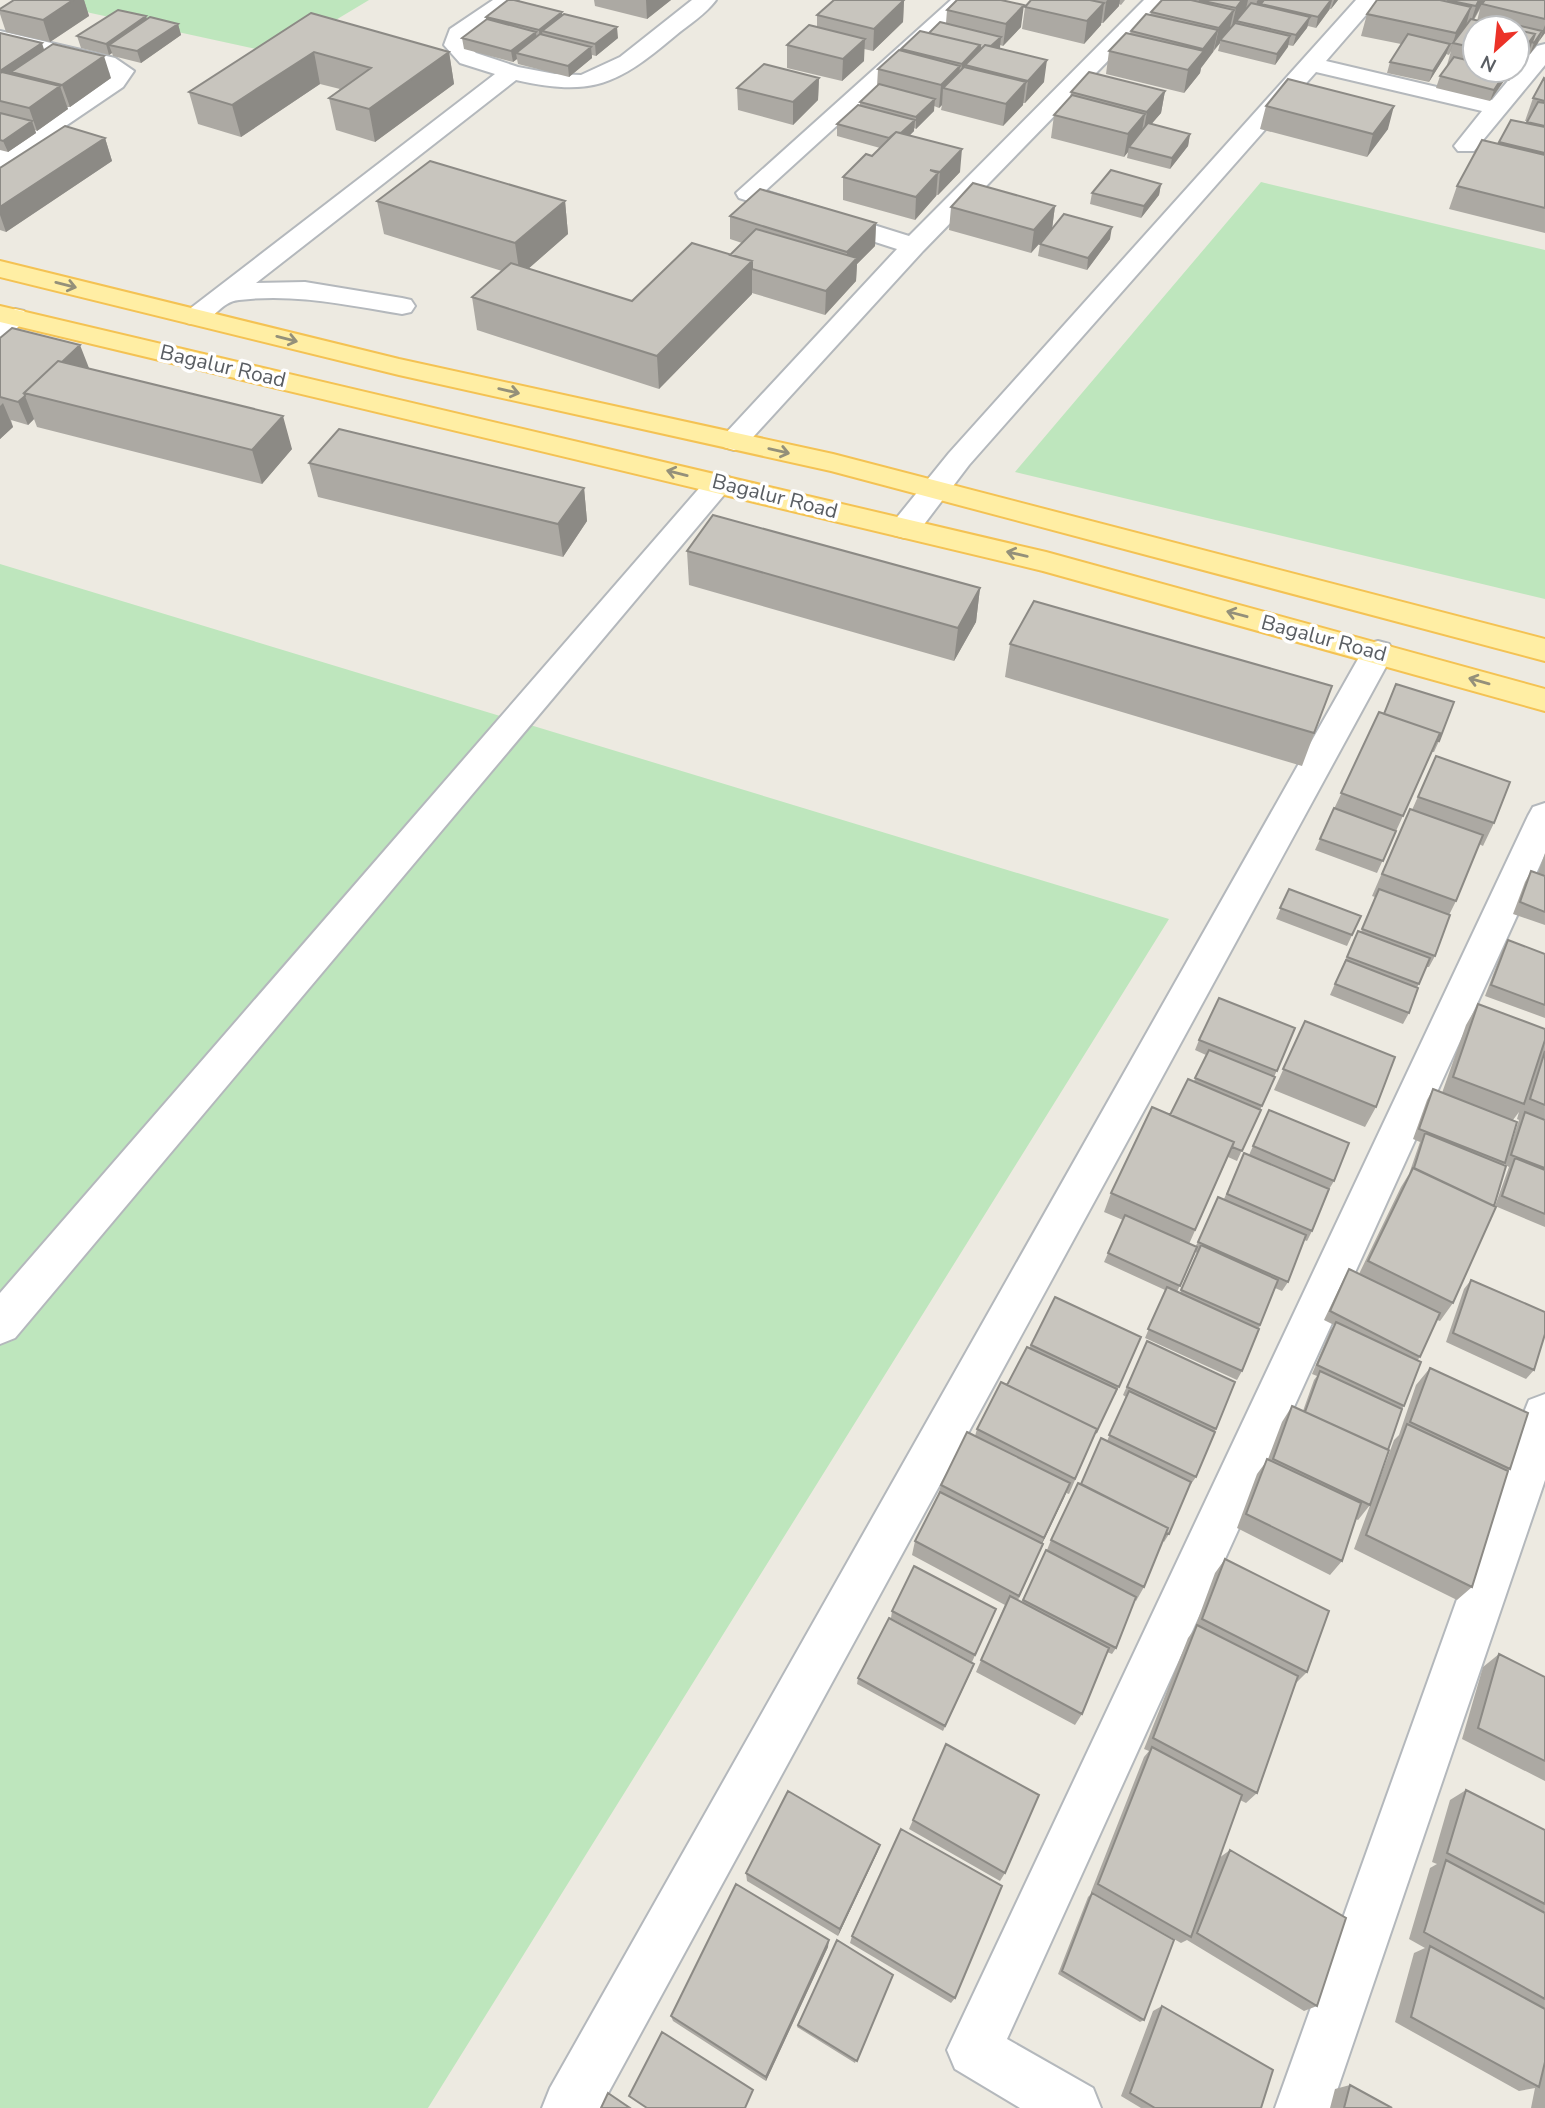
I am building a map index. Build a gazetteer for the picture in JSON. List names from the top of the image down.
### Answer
{
  "streets": {
    "main road": ["Bagalur Road"]
  },
  "north": "bottom left"
}
